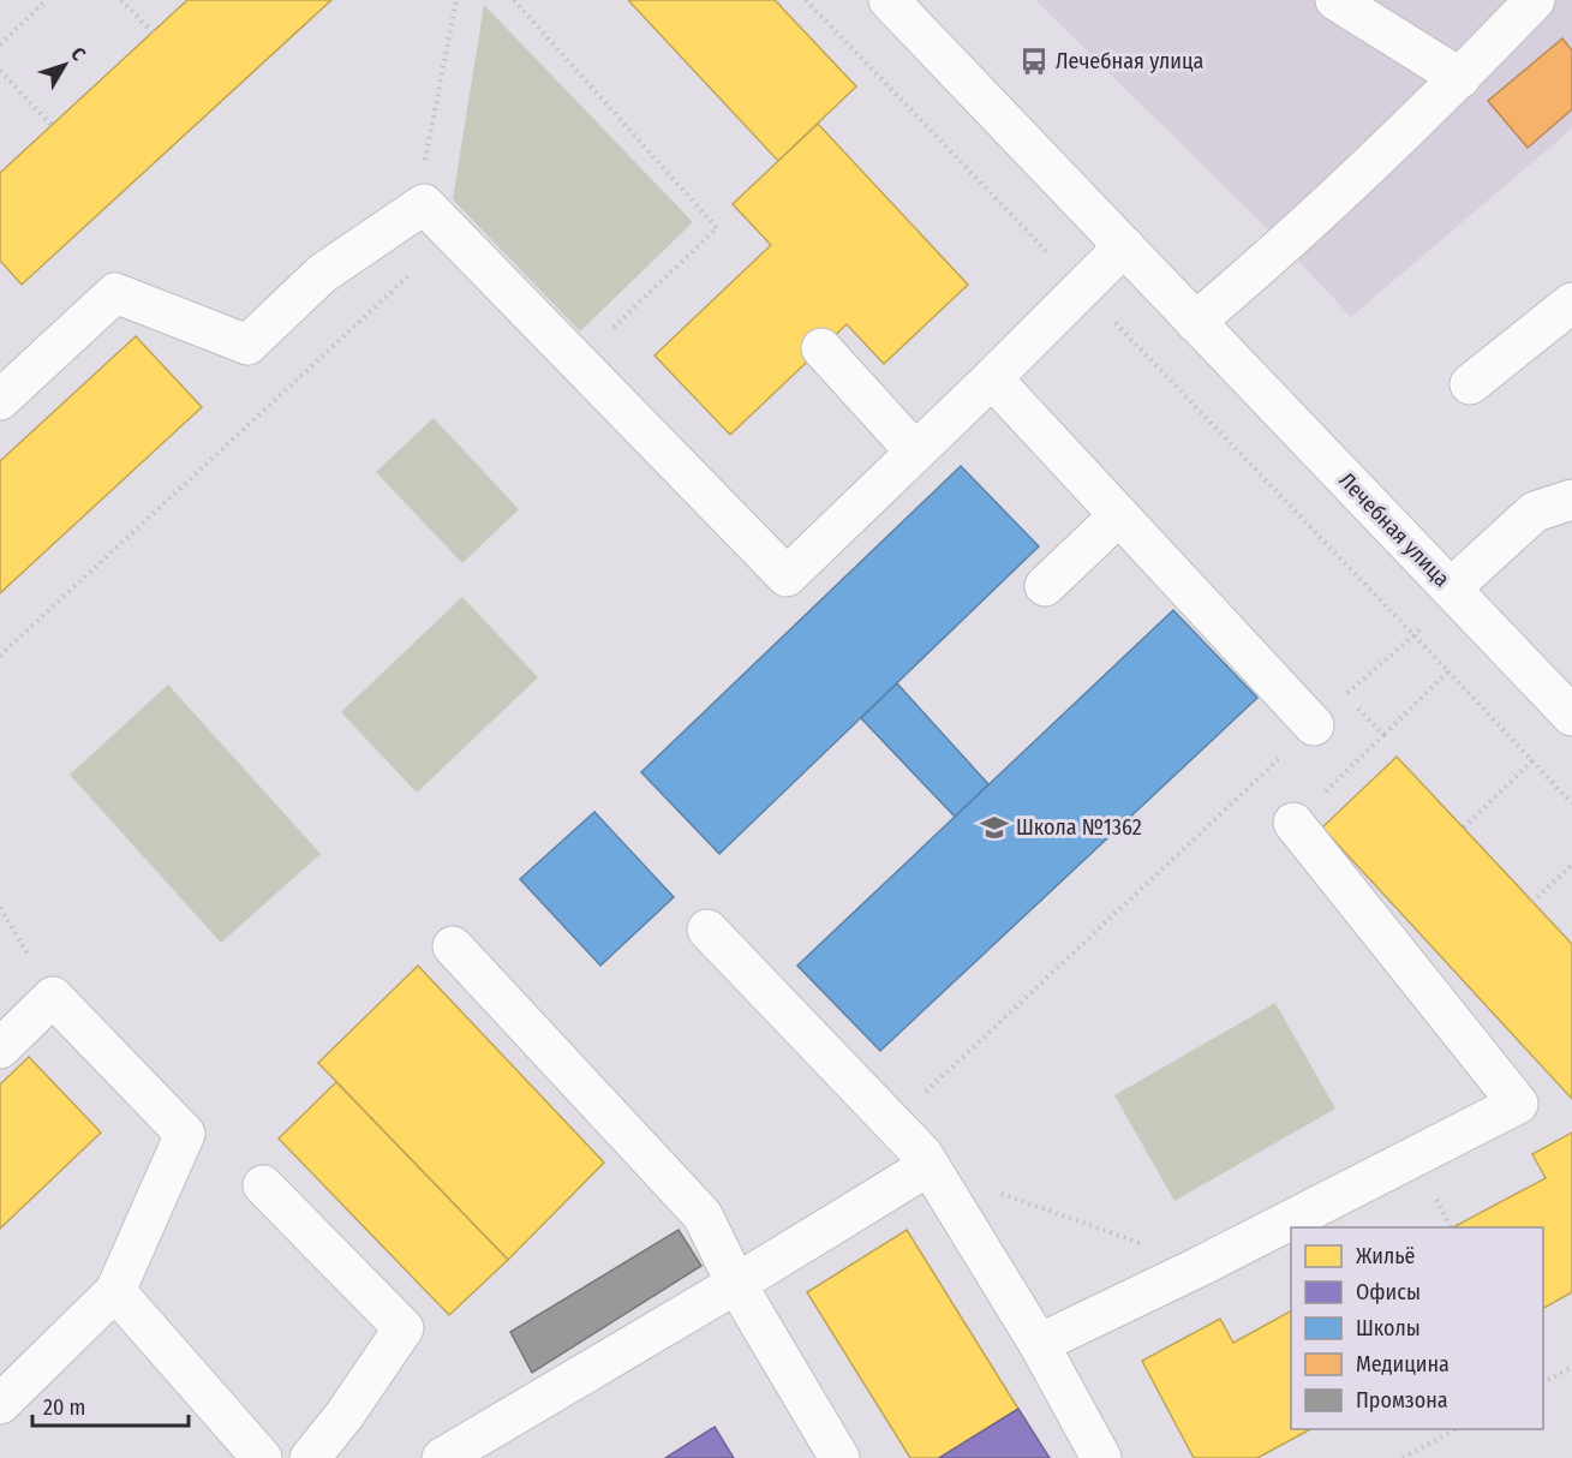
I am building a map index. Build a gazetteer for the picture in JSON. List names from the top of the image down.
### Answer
{
  "streets": {
    "street": ["Лечебная улица"]
  },
  "places": {
    "bus stop": ["Лечебная улица"],
    "school or university": ["Школа №1362"]
  },
  "legend": [
    "Жильё",
    "Офисы",
    "Школы",
    "Медицина",
    "Промзона"
  ],
  "scale_bar": "20 m",
  "north": "top right"
}
